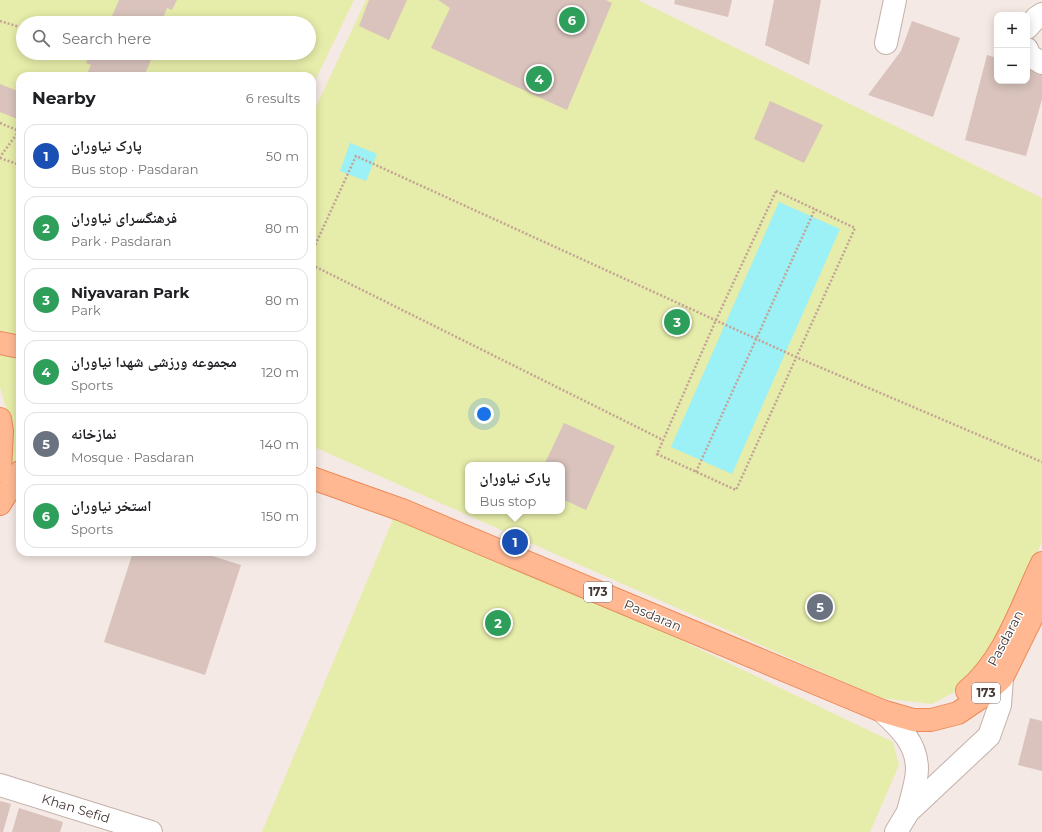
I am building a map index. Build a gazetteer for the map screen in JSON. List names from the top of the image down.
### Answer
{
  "streets": {
    "main road": ["173", "Pasdaran"],
    "street": ["Khan Sefid"]
  },
  "page": {
    "pins": [
      "6",
      "4",
      "3",
      "1",
      "5",
      "2"
    ],
    "map_buttons": ["+", "−"],
    "search": "Search here",
    "heading": ["Nearby", "6 results"],
    "list": [
      {
        "mark": "1",
        "name": "پارک نیاوران",
        "note": "Bus stop · Pasdaran",
        "value": "50 m"
      },
      {
        "mark": "2",
        "name": "فرهنگسرای نیاوران",
        "note": "Park · Pasdaran",
        "value": "80 m"
      },
      {
        "mark": "3",
        "name": "Niyavaran Park",
        "note": "Park",
        "value": "80 m"
      },
      {
        "mark": "4",
        "name": "مجموعه ورزشی شهدا نیاوران",
        "note": "Sports",
        "value": "120 m"
      },
      {
        "mark": "5",
        "name": "نمازخانه",
        "note": "Mosque · Pasdaran",
        "value": "140 m"
      },
      {
        "mark": "6",
        "name": "استخر نیاوران",
        "note": "Sports",
        "value": "150 m"
      }
    ],
    "popup": ["پارک نیاوران", "Bus stop"]
  }
}
